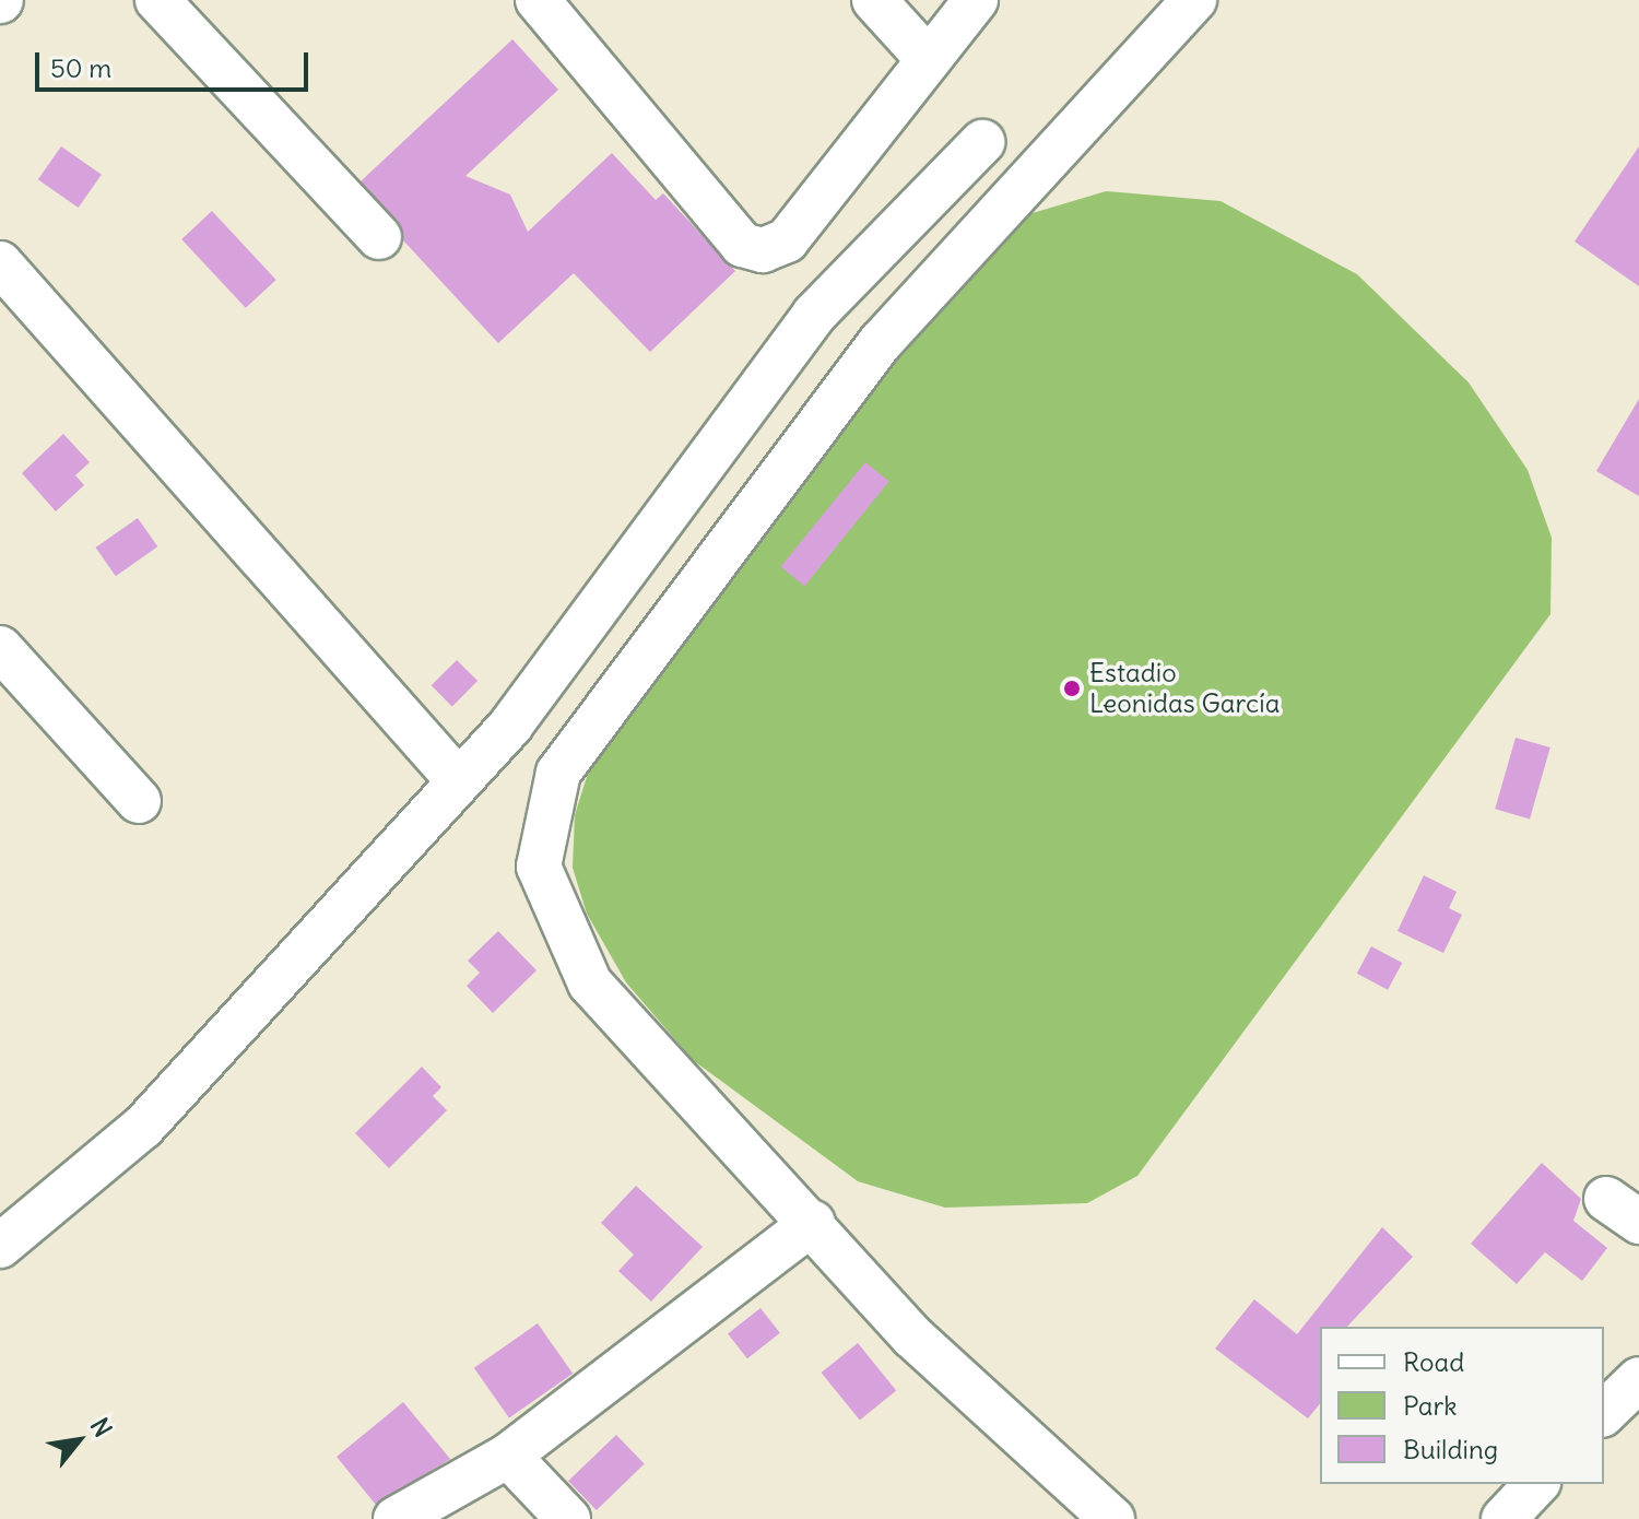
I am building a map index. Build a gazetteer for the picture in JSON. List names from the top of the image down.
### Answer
{
  "places": ["Estadio Leonidas García"],
  "legend": ["Road", "Park", "Building"],
  "scale_bar": "50 m",
  "north": "top right"
}
